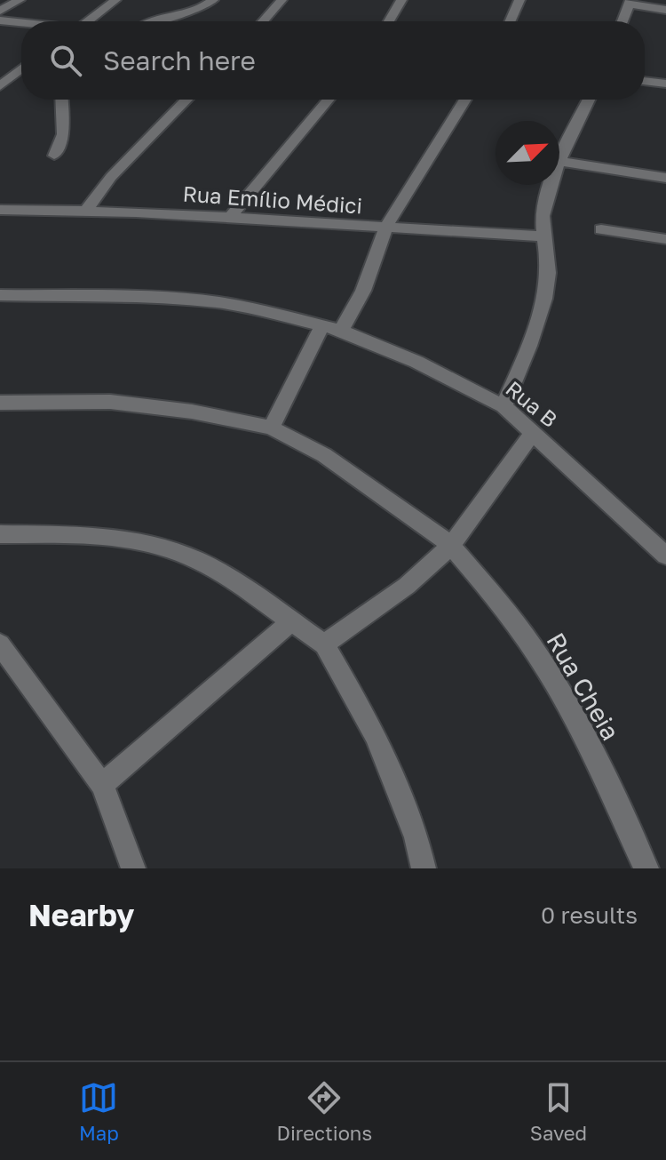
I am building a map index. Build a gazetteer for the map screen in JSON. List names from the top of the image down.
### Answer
{
  "streets": {
    "street": ["Rua Emílio Médici", "Rua B", "Rua Cheia"]
  },
  "north": "top right",
  "page": {
    "search": "Search here",
    "heading": ["Nearby", "0 results"],
    "nav": ["Map", "Directions", "Saved"]
  }
}
